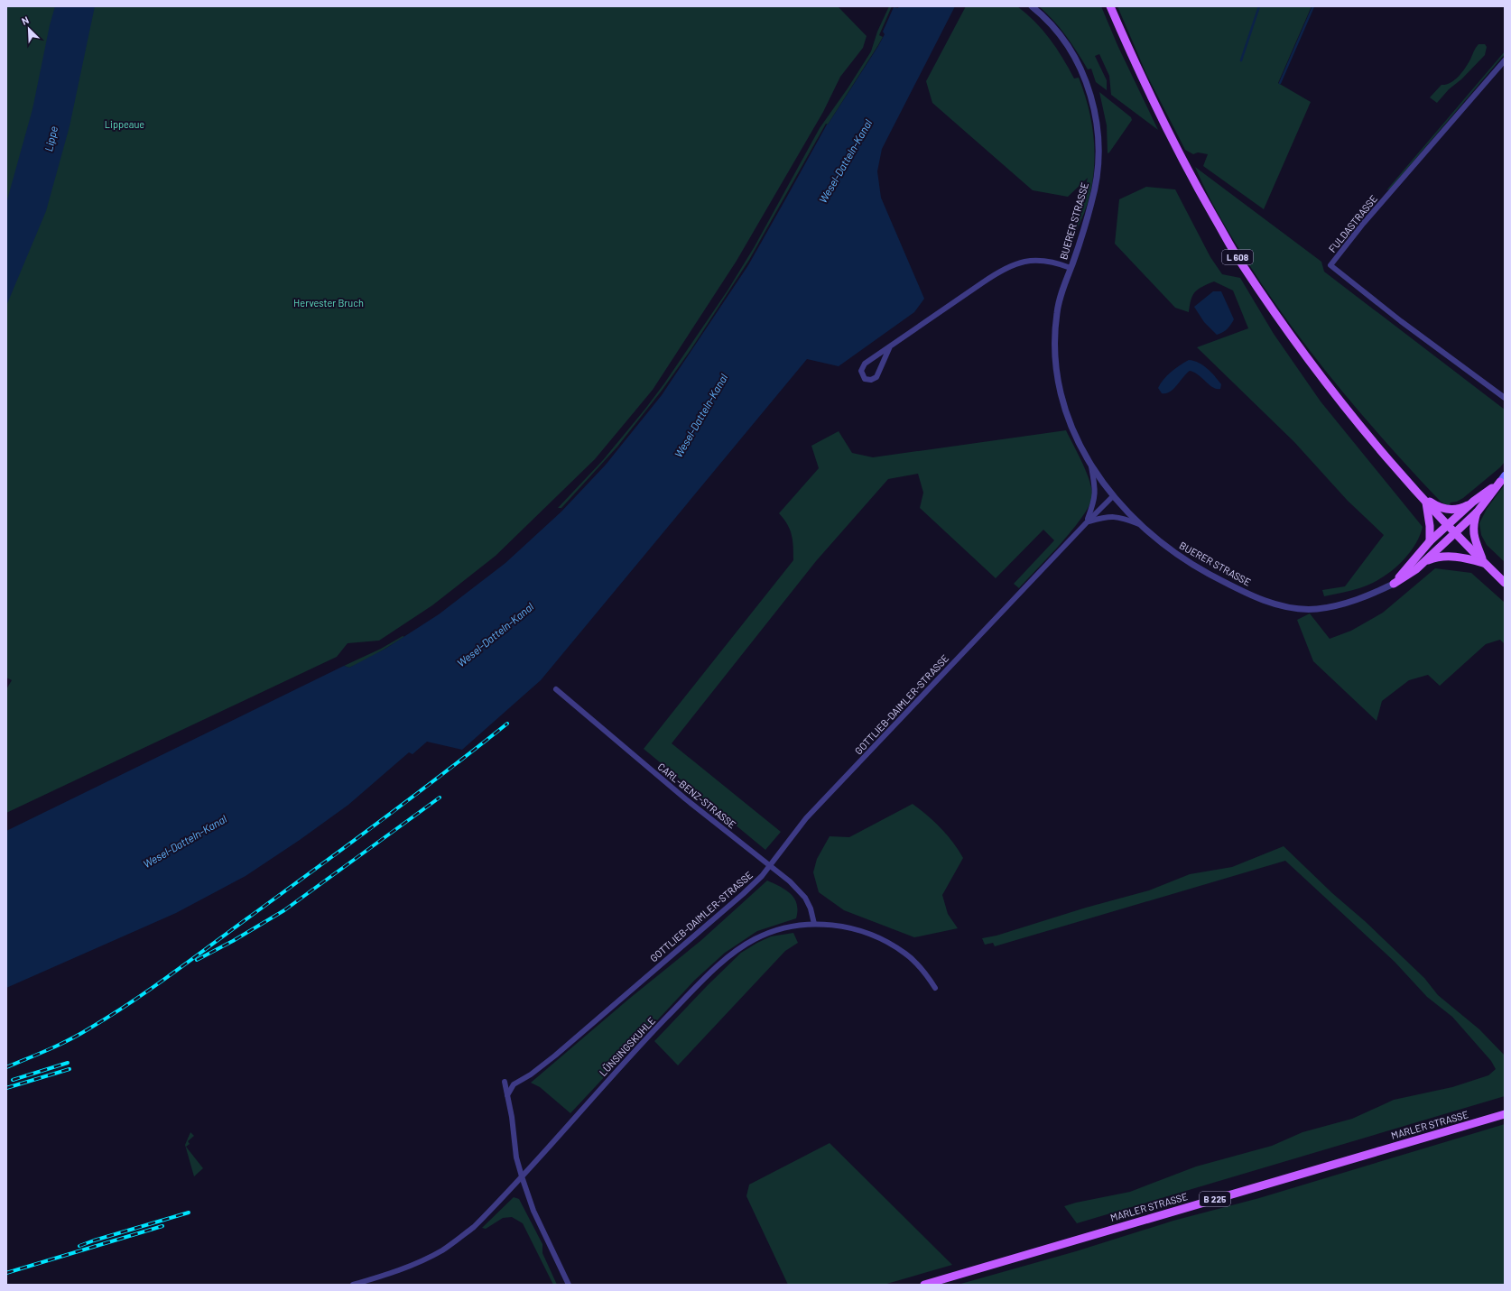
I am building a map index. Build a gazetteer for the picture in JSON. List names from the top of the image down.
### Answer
{
  "streets": {
    "main road": ["L 608", "MARLER STRASSE", "B 225"],
    "street": [
      "BUERER STRASSE",
      "FULDASTRASSE",
      "GOTTLIEB-DAIMLER-STRASSE",
      "CARL-BENZ-STRASSE",
      "LÜNSINGSKUHLE"
    ]
  },
  "crossings": [
    ["BUERER STRASSE", "GOTTLIEB-DAIMLER-STRASSE"],
    ["GOTTLIEB-DAIMLER-STRASSE", "CARL-BENZ-STRASSE"],
    ["CARL-BENZ-STRASSE", "LÜNSINGSKUHLE"]
  ],
  "water": ["Lippe", "Wesel-Datteln-Kanal"],
  "parks": ["Lippeaue", "Hervester Bruch"],
  "north": "top left"
}
